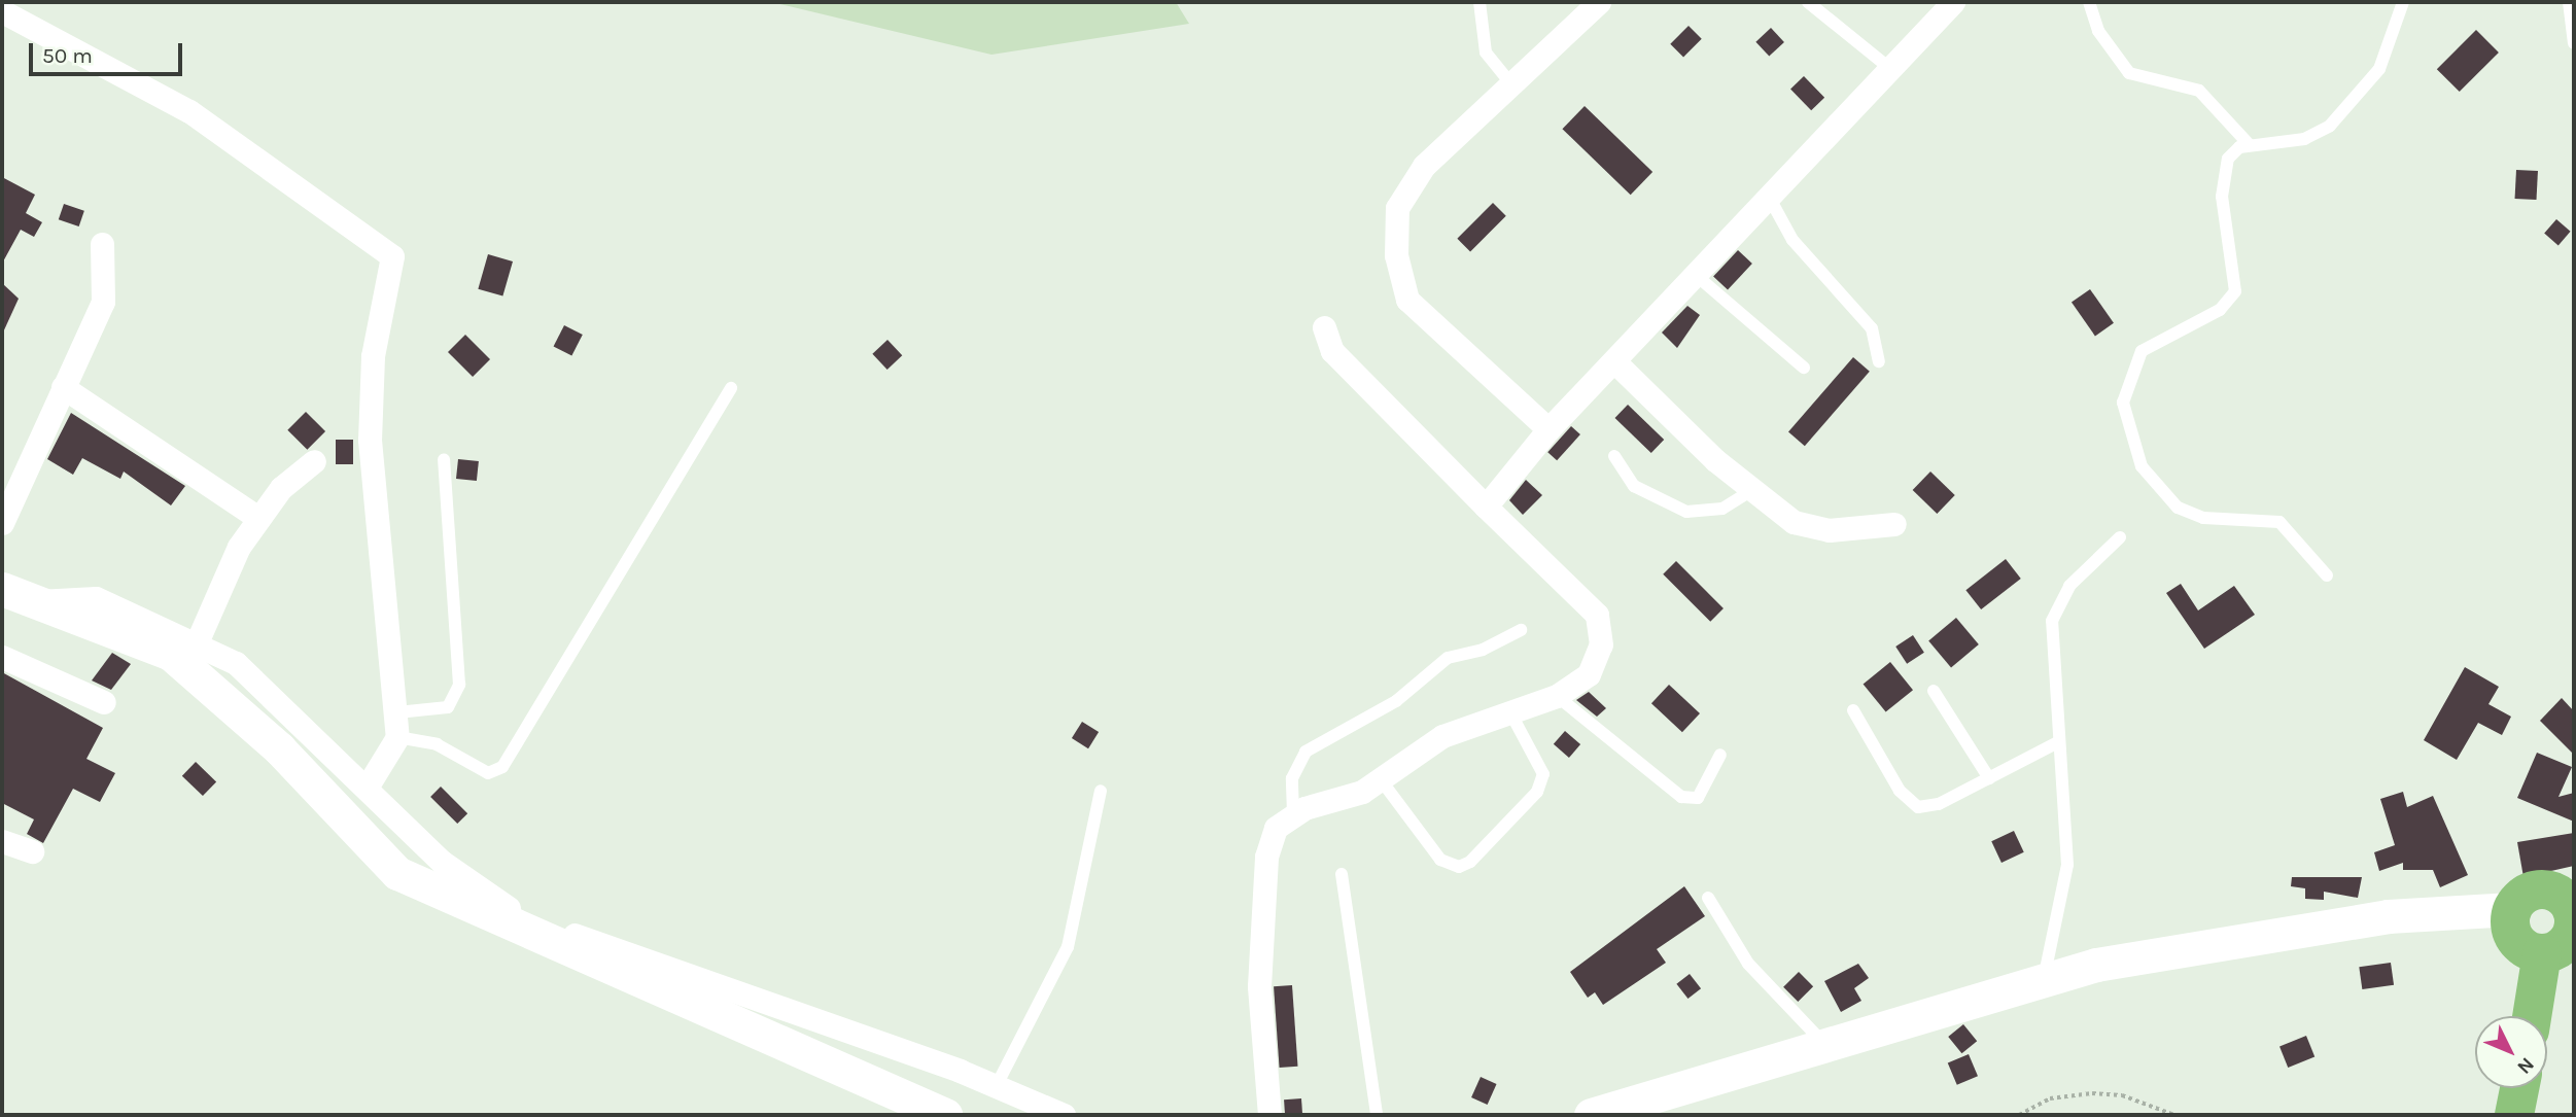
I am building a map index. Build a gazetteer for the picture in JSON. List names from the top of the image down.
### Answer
{
  "scale_bar": "50 m",
  "north": "bottom right"
}
